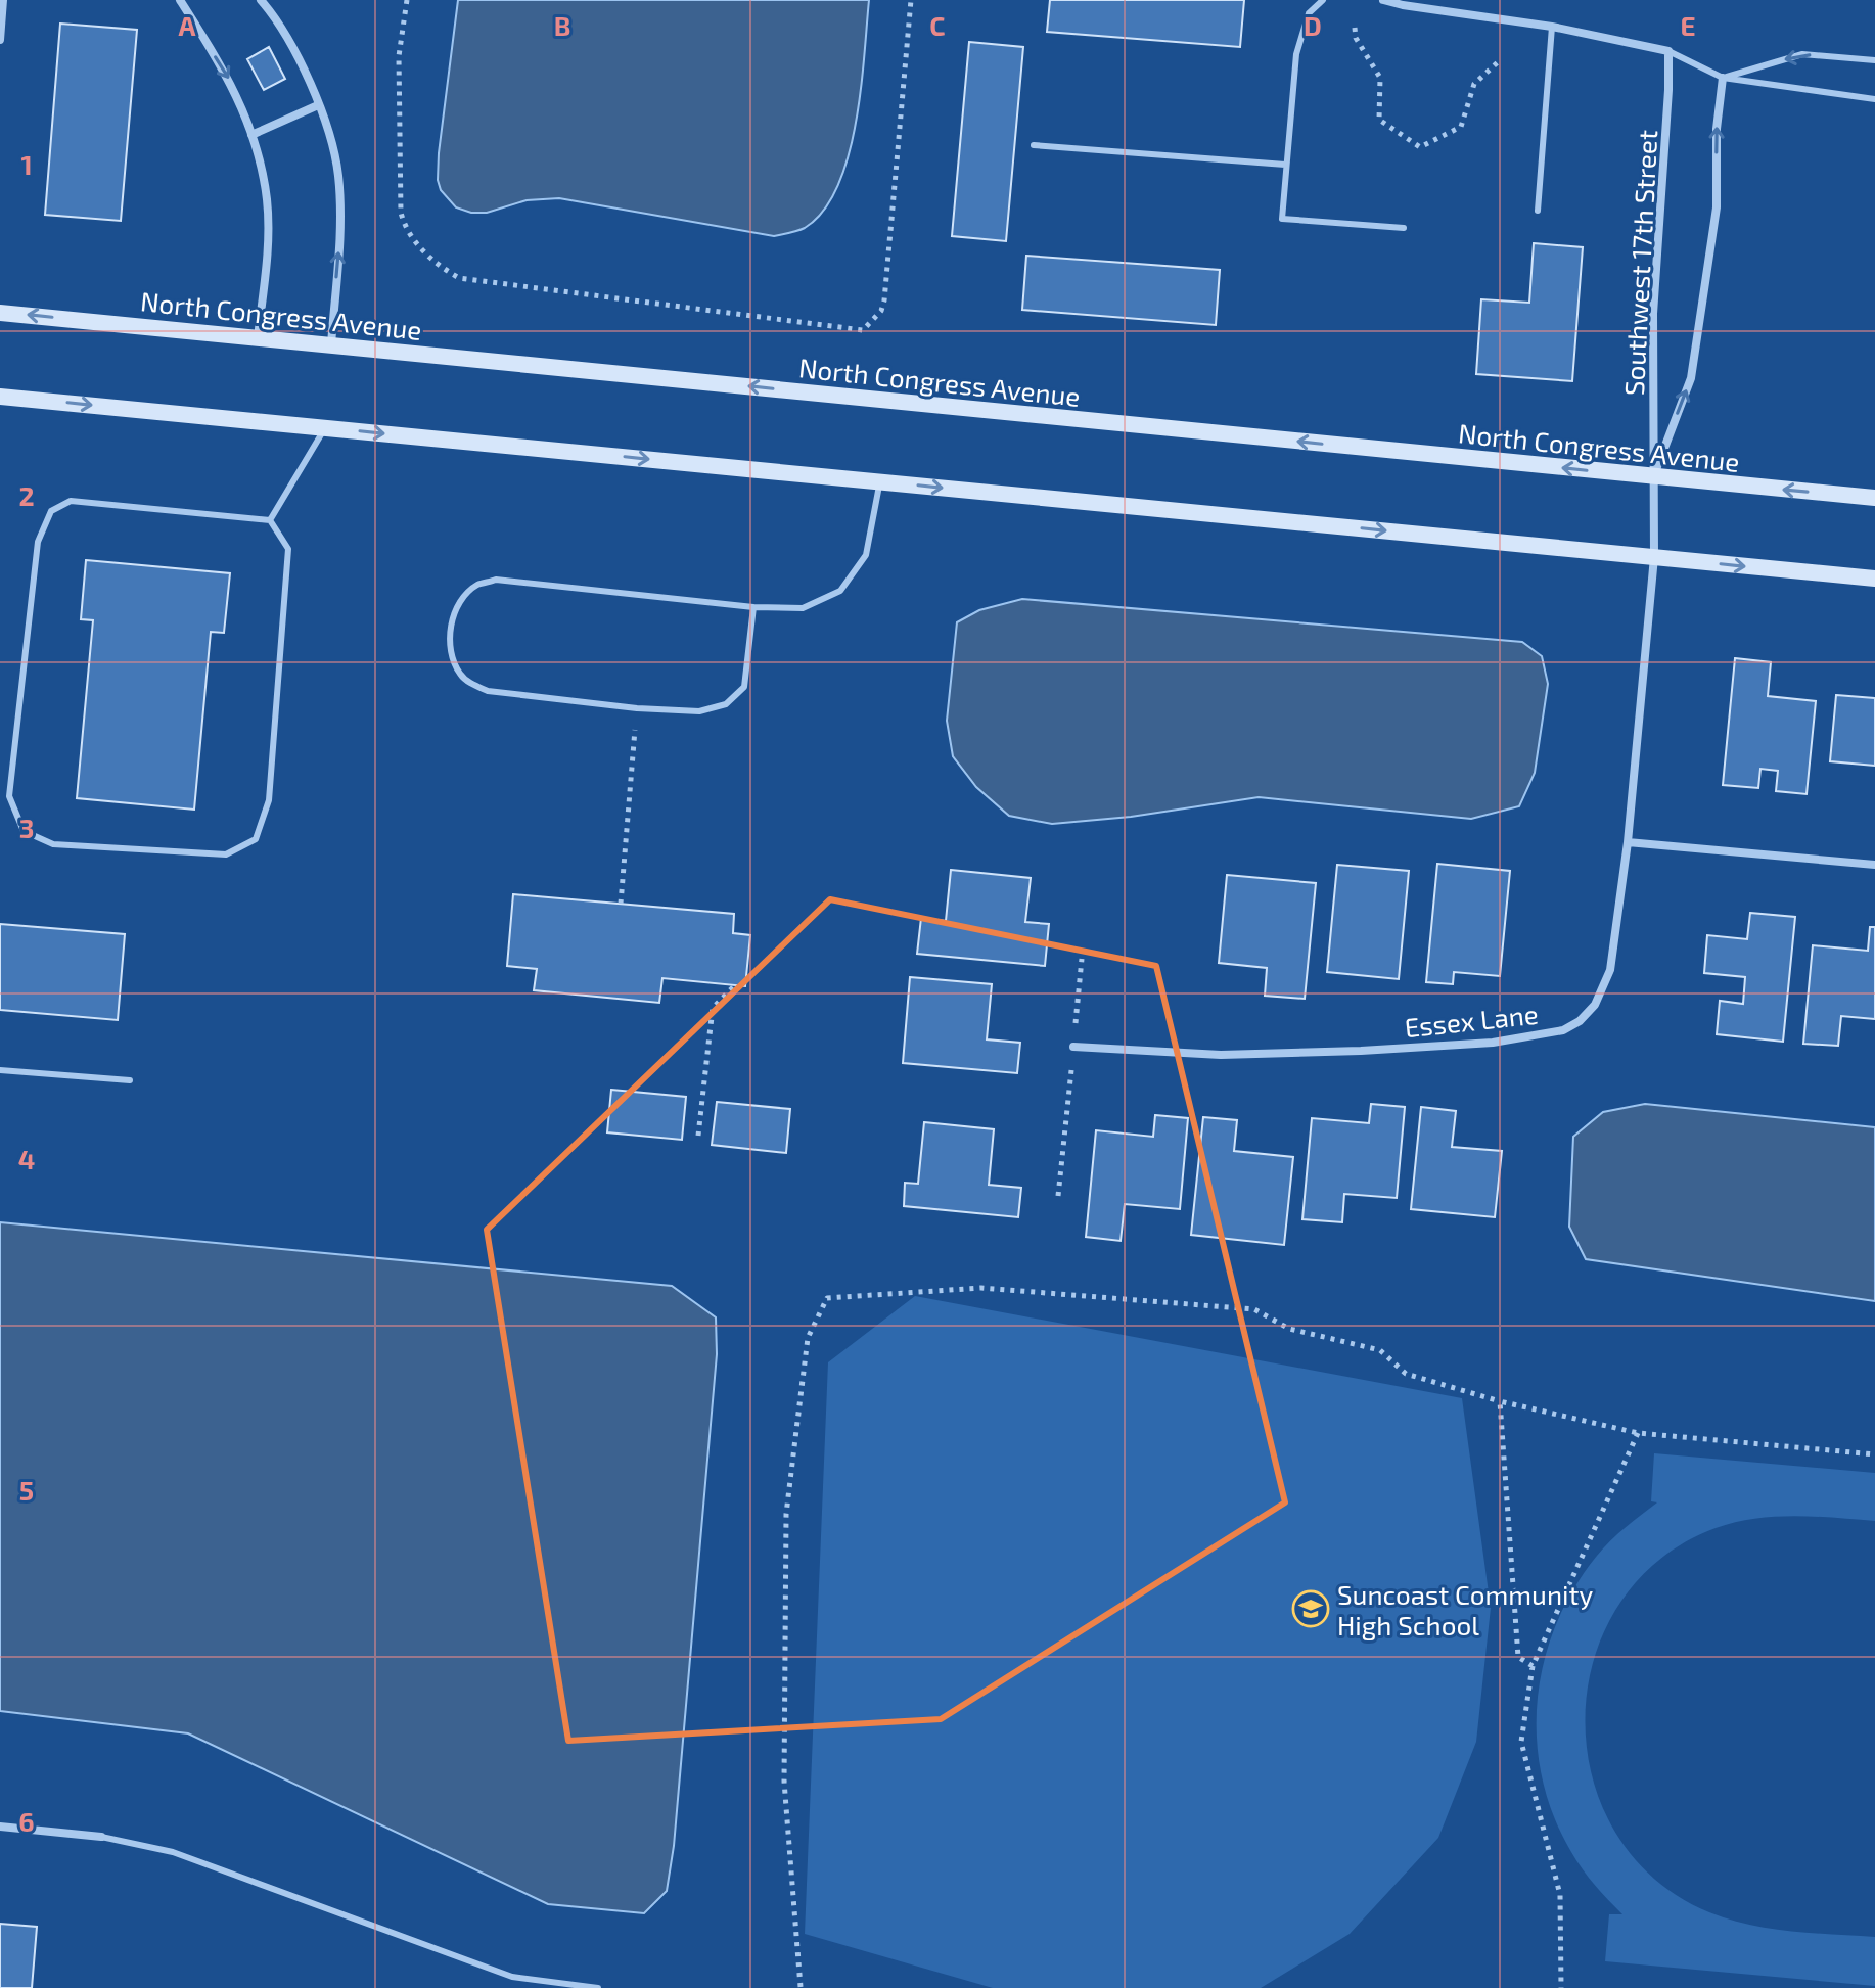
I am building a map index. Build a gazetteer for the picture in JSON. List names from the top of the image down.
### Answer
{
  "streets": {
    "street": ["Southwest 17th Street", "North Congress Avenue", "Essex Lane"]
  },
  "crossings": [
    ["Southwest 17th Street", "North Congress Avenue"],
    ["Southwest 17th Street", "Essex Lane"]
  ],
  "places": {
    "school or university": ["Suncoast Community High School"]
  },
  "grid": {
    "columns": [
      "A",
      "B",
      "C",
      "D",
      "E"
    ],
    "rows": [
      "1",
      "2",
      "3",
      "4",
      "5",
      "6"
    ]
  }
}
